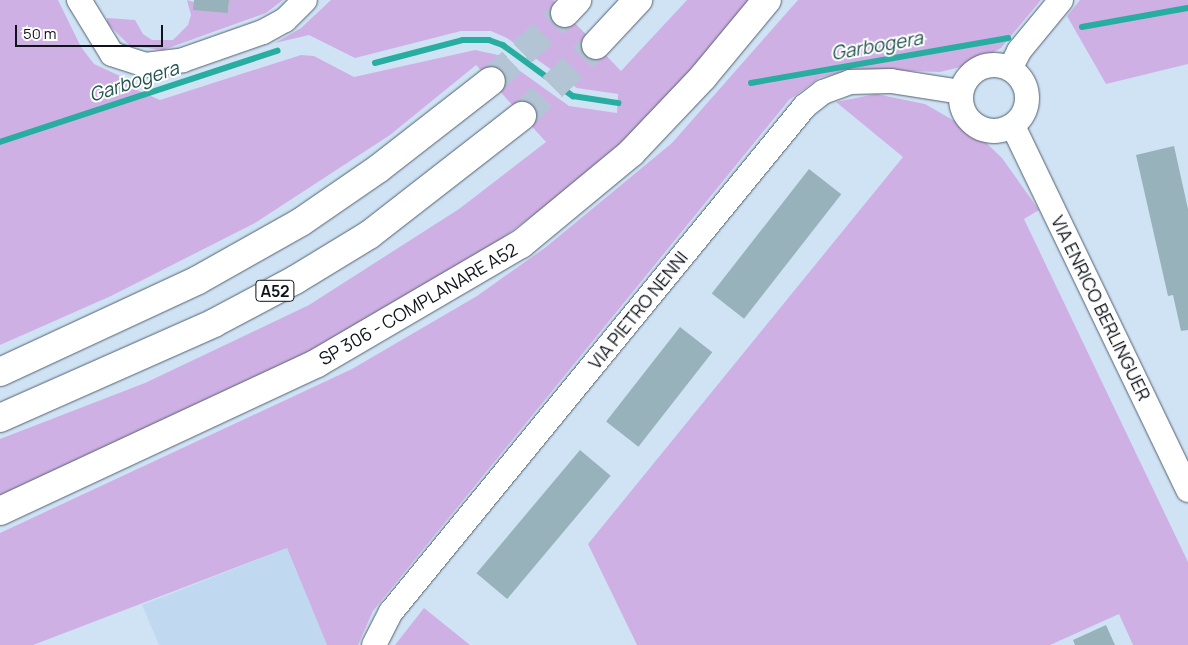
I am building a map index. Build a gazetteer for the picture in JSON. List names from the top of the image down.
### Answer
{
  "streets": {
    "main road": ["A52", "SP 306 - COMPLANARE A52"],
    "street": ["VIA ENRICO BERLINGUER", "VIA PIETRO NENNI"]
  },
  "crossings": [
    ["VIA ENRICO BERLINGUER", "VIA PIETRO NENNI"]
  ],
  "water": ["Garbogera"],
  "scale_bar": "50 m"
}
